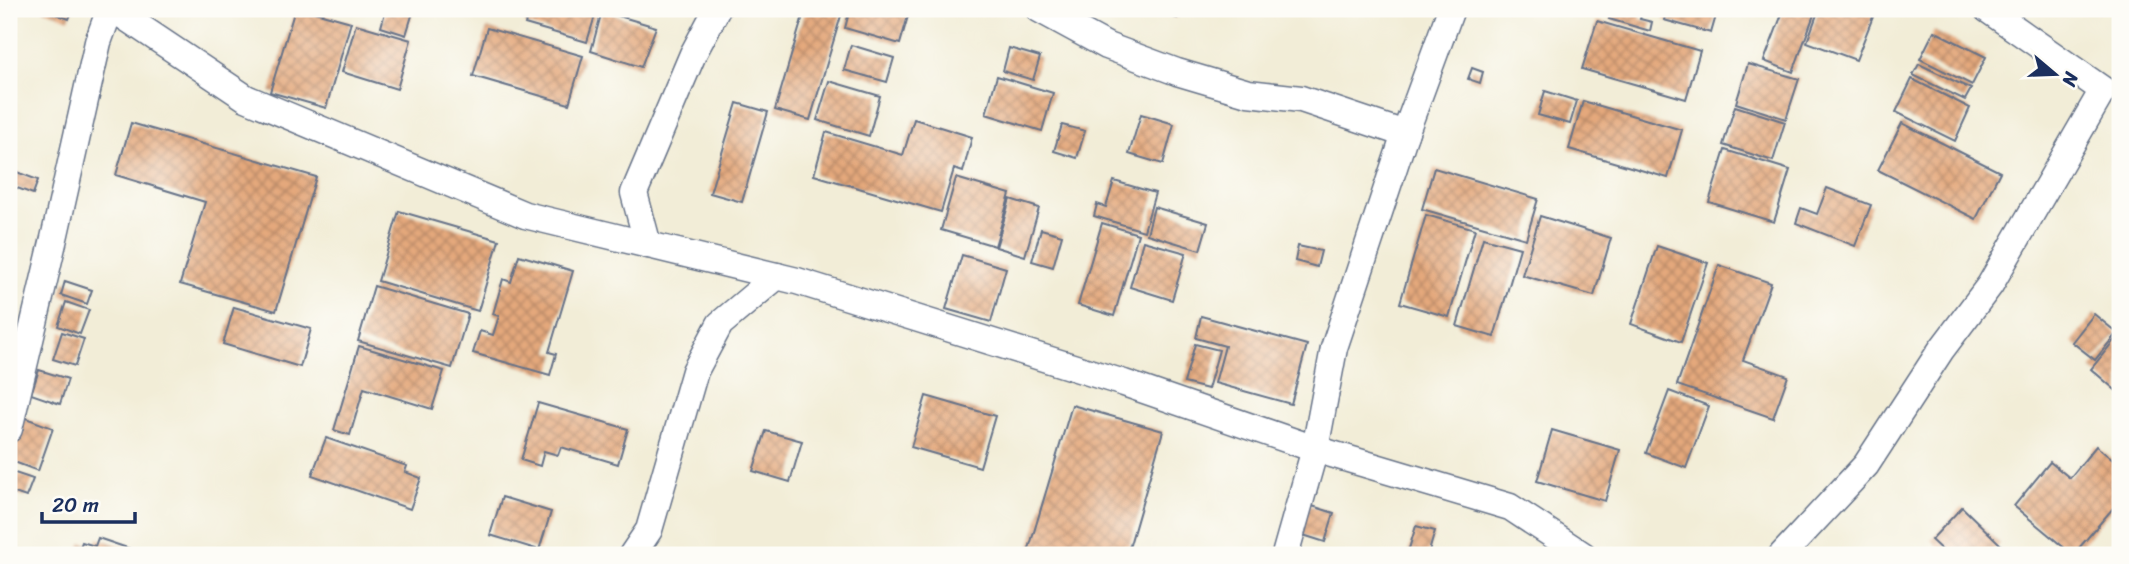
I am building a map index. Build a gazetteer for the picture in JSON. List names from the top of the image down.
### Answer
{
  "scale_bar": "20 m",
  "north": "right"
}
